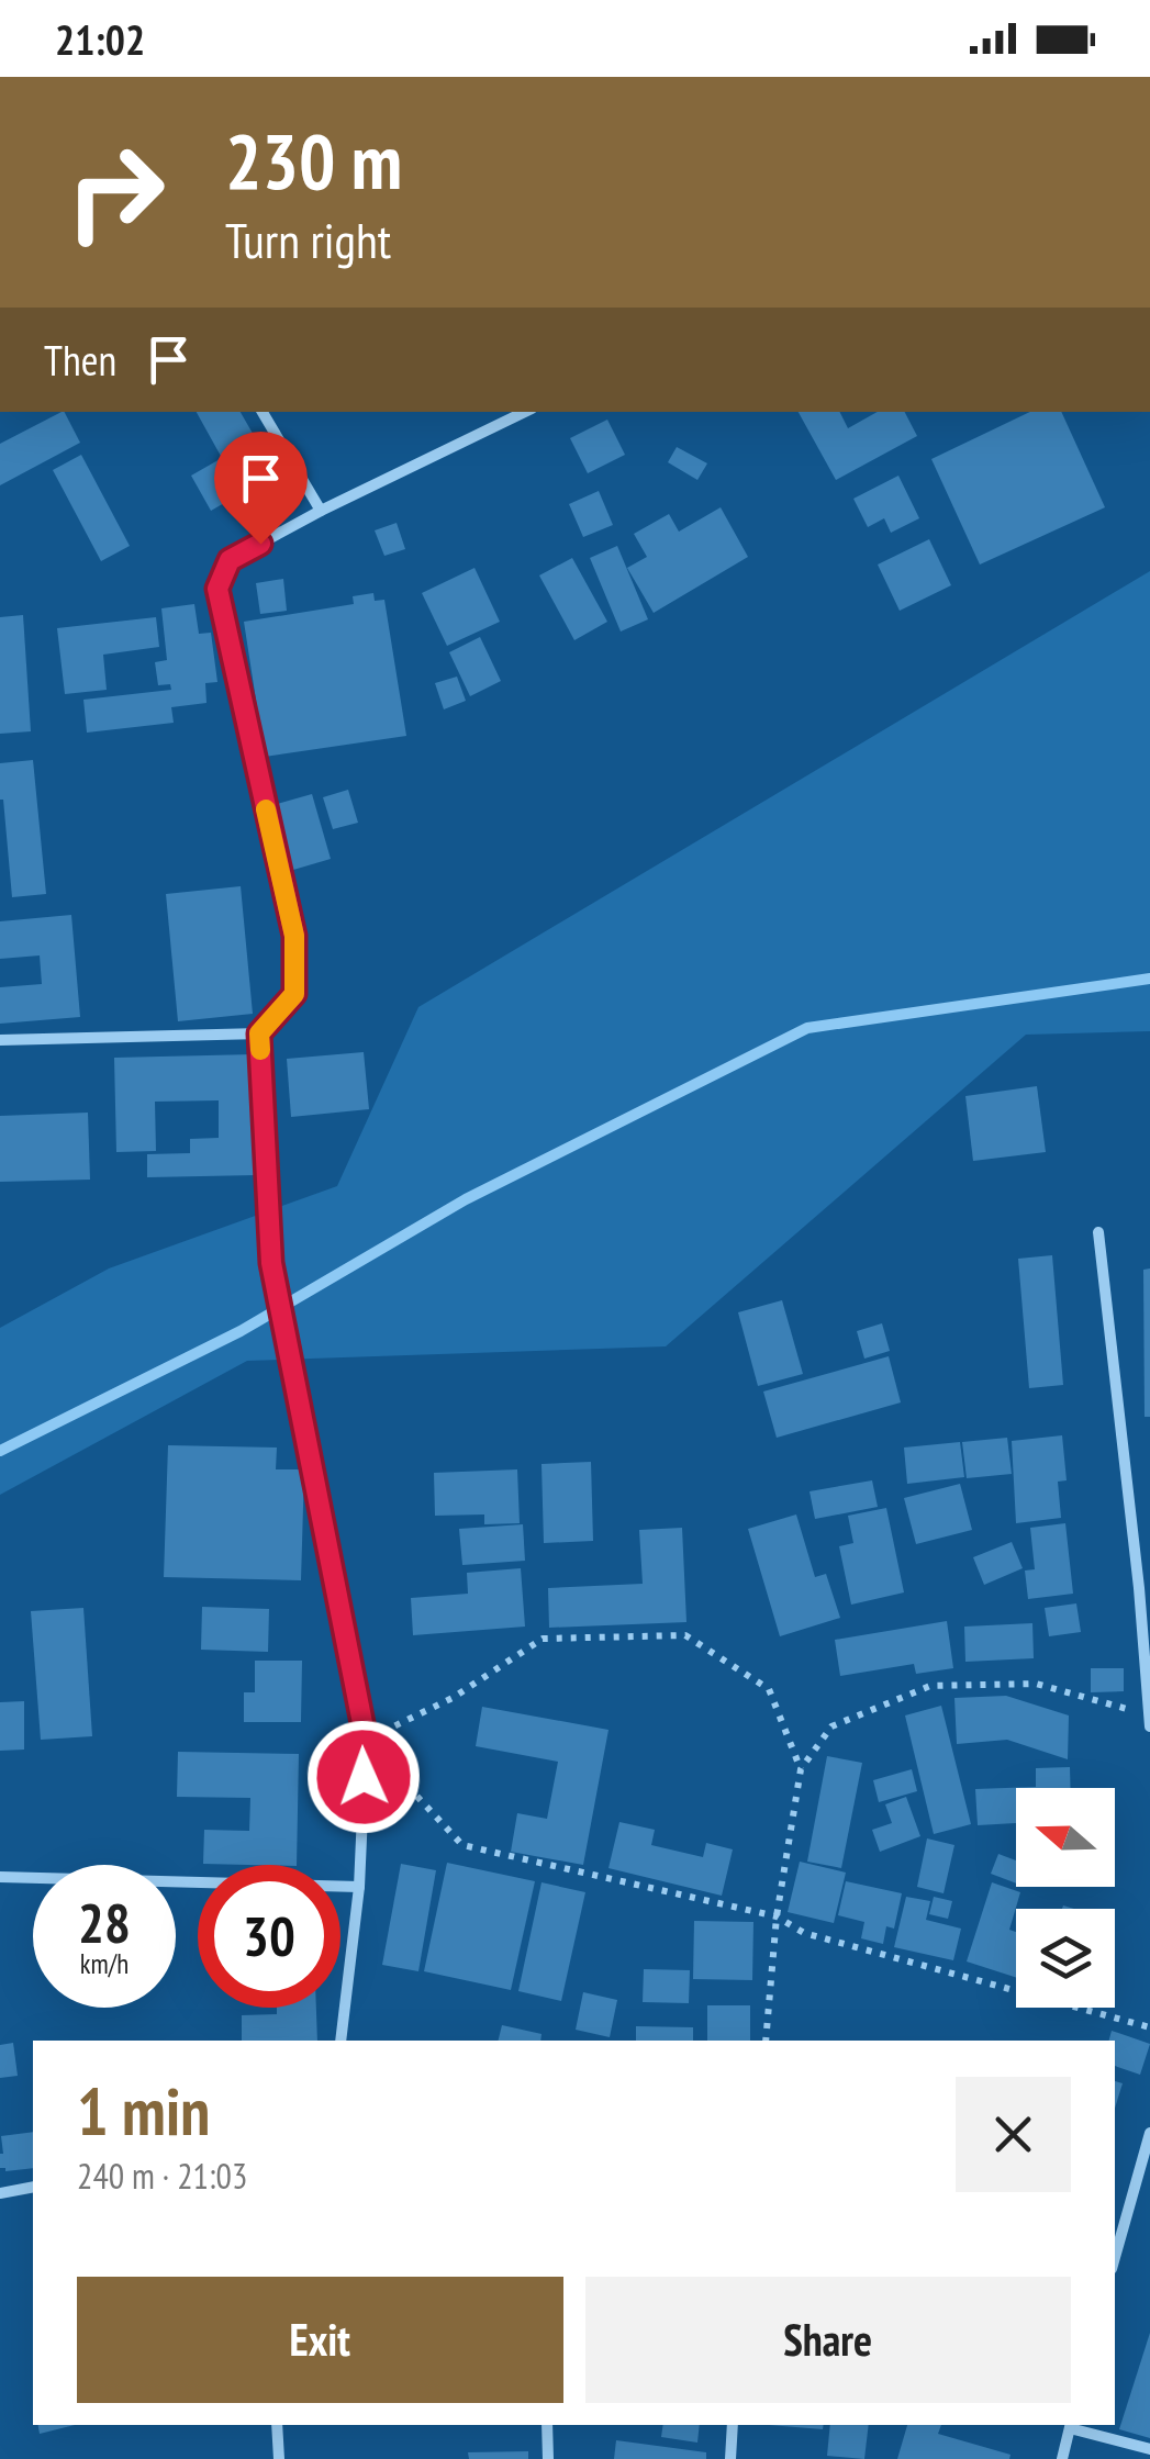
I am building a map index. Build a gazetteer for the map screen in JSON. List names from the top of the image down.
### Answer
{
  "north": "left",
  "page": {
    "status": "21:02",
    "turn": ["230 m", "Turn right"],
    "then": "Then",
    "speed": "28 km/h",
    "limit": "30",
    "heading": ["1 min", "240 m · 21:03"],
    "buttons": ["Exit", "Share"]
  }
}
